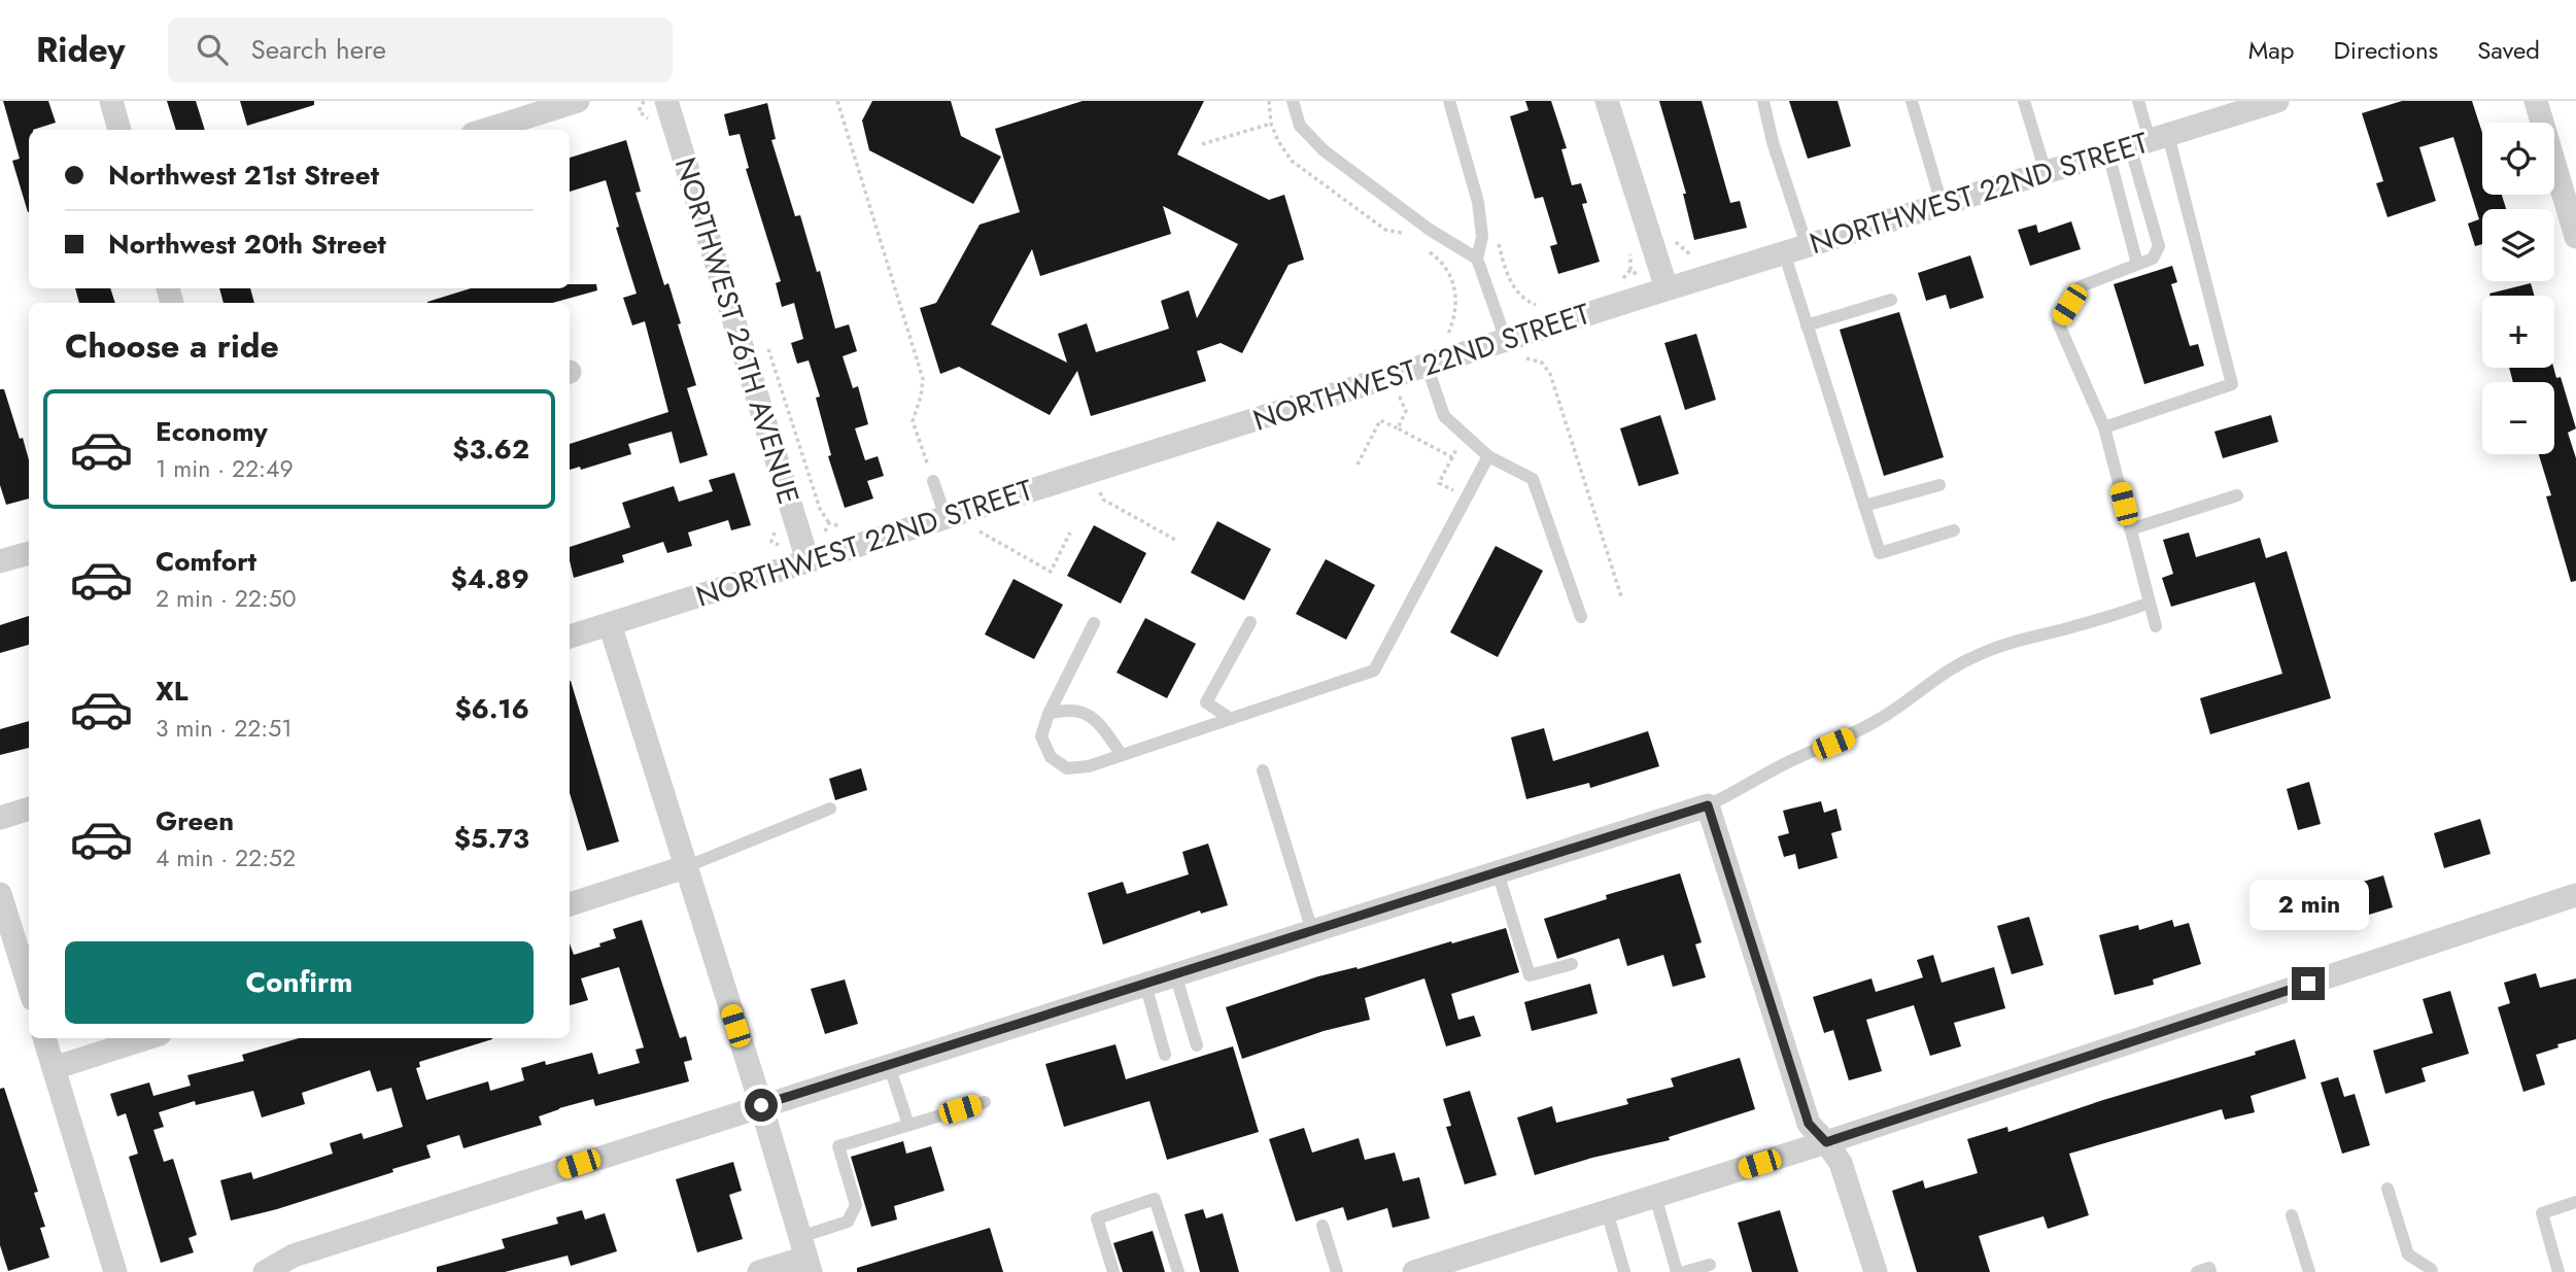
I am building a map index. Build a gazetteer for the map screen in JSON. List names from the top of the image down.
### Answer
{
  "streets": {
    "street": ["NORTHWEST 22ND STREET", "NORTHWEST 26TH AVENUE"]
  },
  "crossings": [
    ["NORTHWEST 22ND STREET", "NORTHWEST 26TH AVENUE"]
  ],
  "page": {
    "header": "Ridey",
    "search": "Search here",
    "nav": ["Map", "Directions", "Saved"],
    "map_buttons": ["+", "−"],
    "banner": ["Northwest 21st Street", "Northwest 20th Street"],
    "heading": "Choose a ride",
    "list": [
      {
        "name": "Economy",
        "note": "1 min · 22:49",
        "value": "$3.62"
      },
      {
        "name": "Comfort",
        "note": "2 min · 22:50",
        "value": "$4.89"
      },
      {
        "name": "XL",
        "note": "3 min · 22:51",
        "value": "$6.16"
      },
      {
        "name": "Green",
        "note": "4 min · 22:52",
        "value": "$5.73"
      }
    ],
    "bubble": "2 min",
    "buttons": "Confirm"
  }
}
